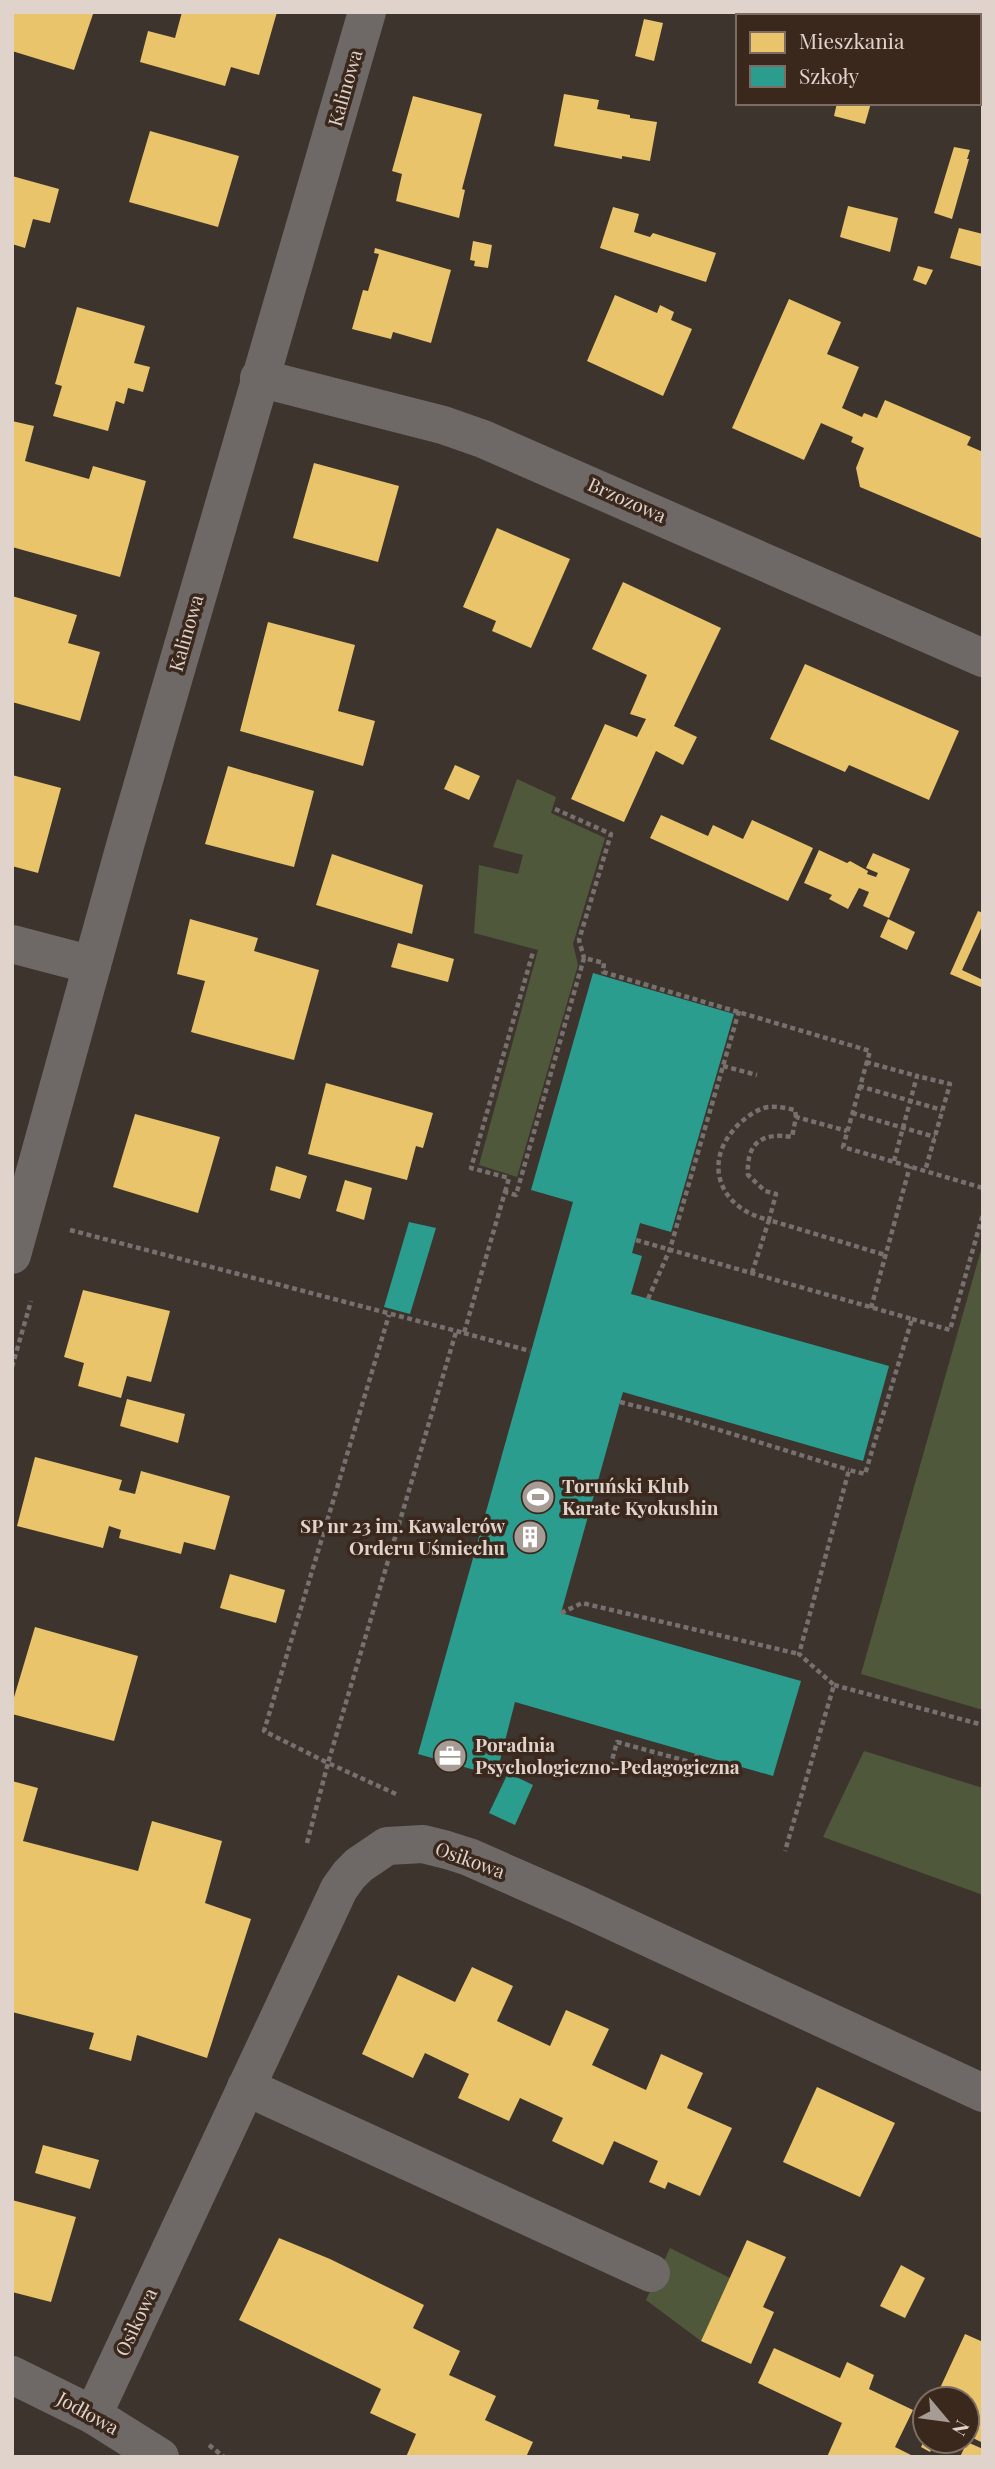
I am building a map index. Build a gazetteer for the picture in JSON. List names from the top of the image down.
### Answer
{
  "streets": {
    "street": [
      "Kalinowa",
      "Brzozowa",
      "Osikowa",
      "Jodłowa"
    ]
  },
  "crossings": [
    ["Kalinowa", "Brzozowa"],
    ["Osikowa", "Jodłowa"]
  ],
  "places": {
    "sports": ["Toruński Klub Karate Kyokushin"],
    "building": ["SP nr 23 im. Kawalerów Orderu Uśmiechu"],
    "office": ["Poradnia Psychologiczno-Pedagogiczna"]
  },
  "legend": ["Mieszkania", "Szkoły"],
  "north": "bottom right"
}
